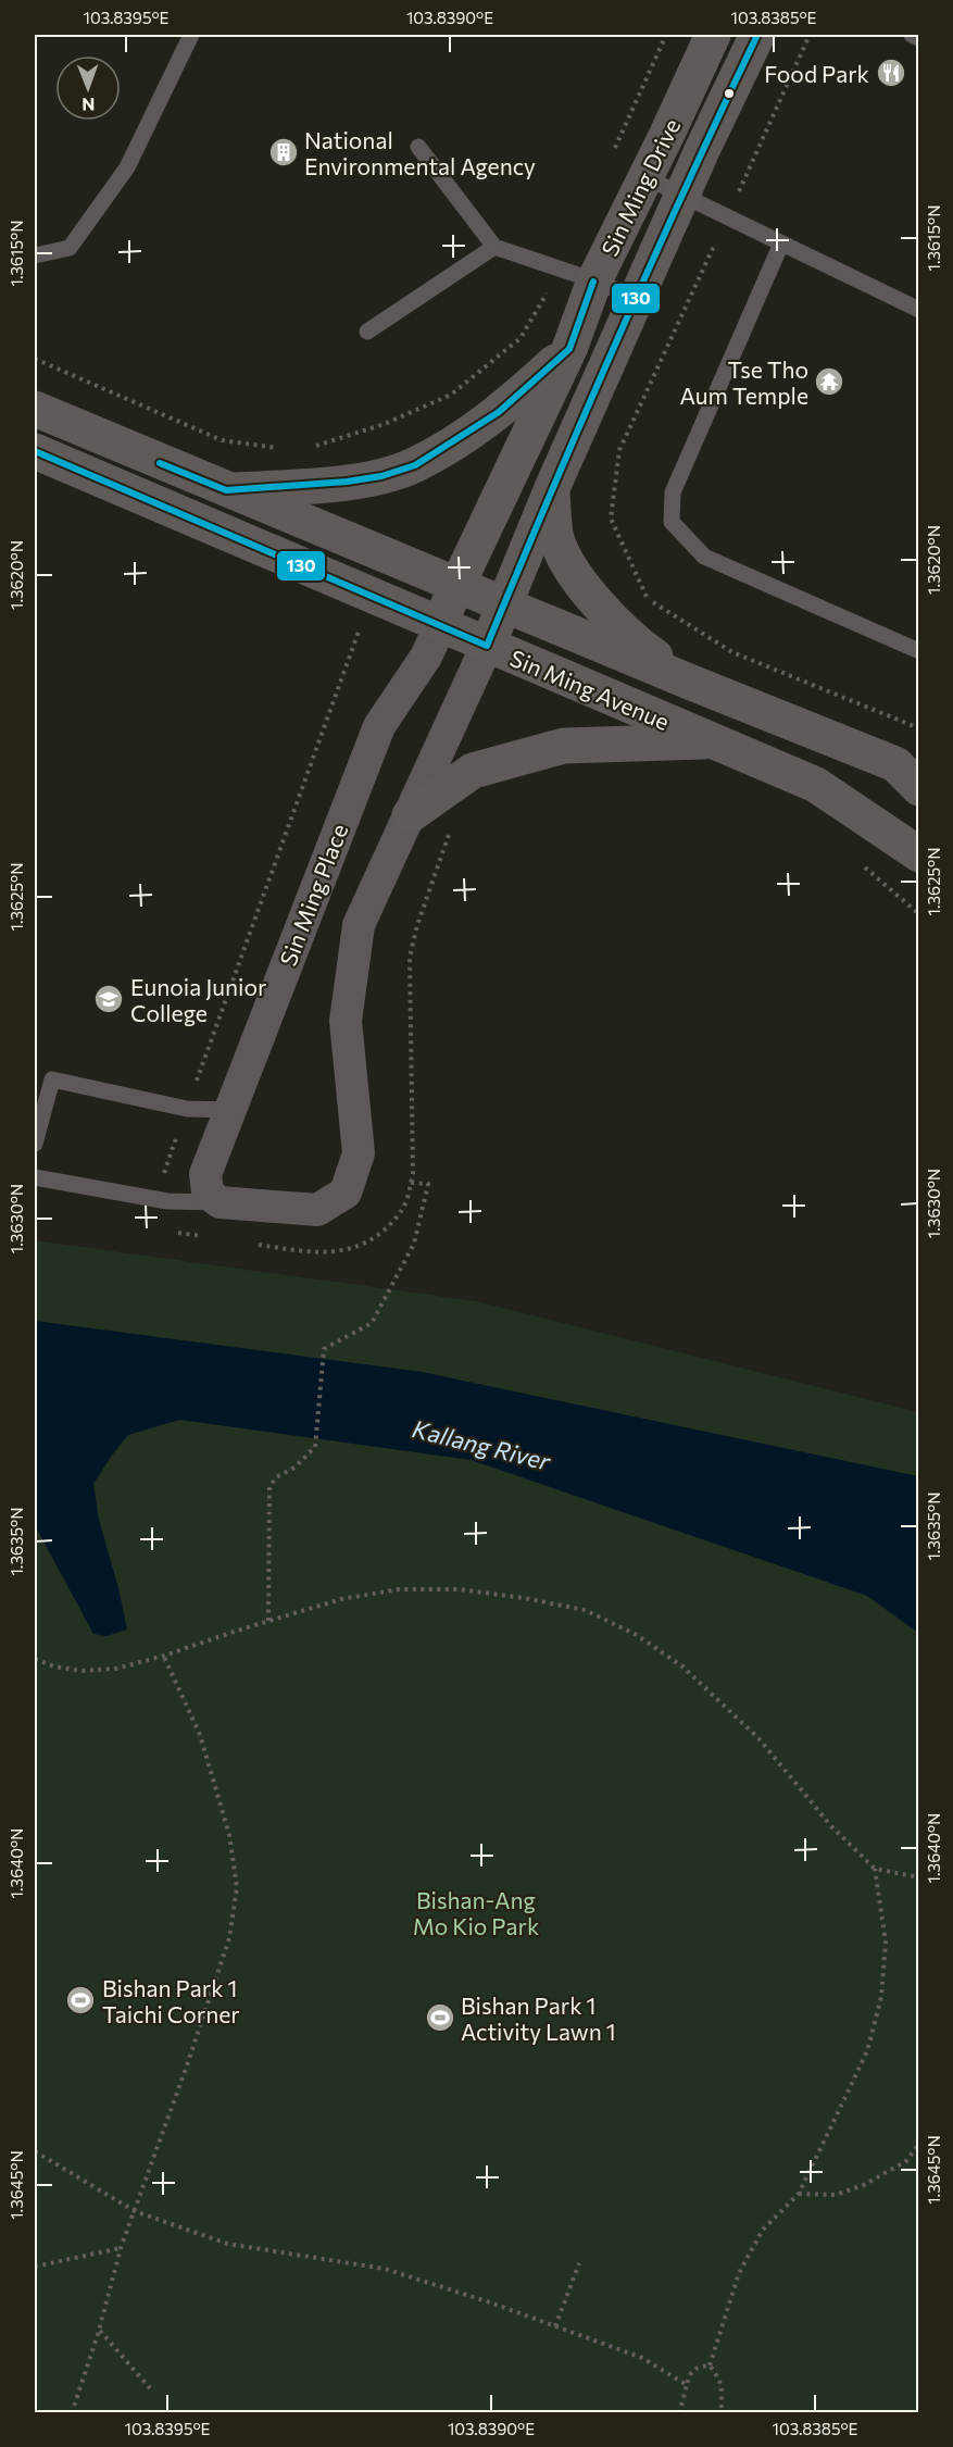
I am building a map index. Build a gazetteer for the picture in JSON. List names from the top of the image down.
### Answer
{
  "streets": {
    "main road": ["Sin Ming Drive", "Sin Ming Avenue"],
    "street": ["Sin Ming Place"]
  },
  "crossings": [
    ["Sin Ming Drive", "Sin Ming Avenue"],
    ["Sin Ming Drive", "Sin Ming Place"],
    ["Sin Ming Avenue", "Sin Ming Place"]
  ],
  "water": ["Kallang River"],
  "parks": ["Bishan-Ang Mo Kio Park"],
  "places": {
    "restaurant": ["Food Park"],
    "building": ["National Environmental Agency"],
    "temple": ["Tse Tho Aum Temple"],
    "school or university": ["Eunoia Junior College"],
    "sports": ["Bishan Park 1 Taichi Corner", "Bishan Park 1 Activity Lawn 1"]
  },
  "lines": ["transit line 130"],
  "north": "bottom",
  "coordinates": [
    "103.8395°E",
    "103.8390°E",
    "103.8385°E",
    "1.3615°N",
    "1.3620°N",
    "1.3625°N",
    "1.3630°N",
    "1.3635°N",
    "1.3640°N",
    "1.3645°N"
  ]
}
